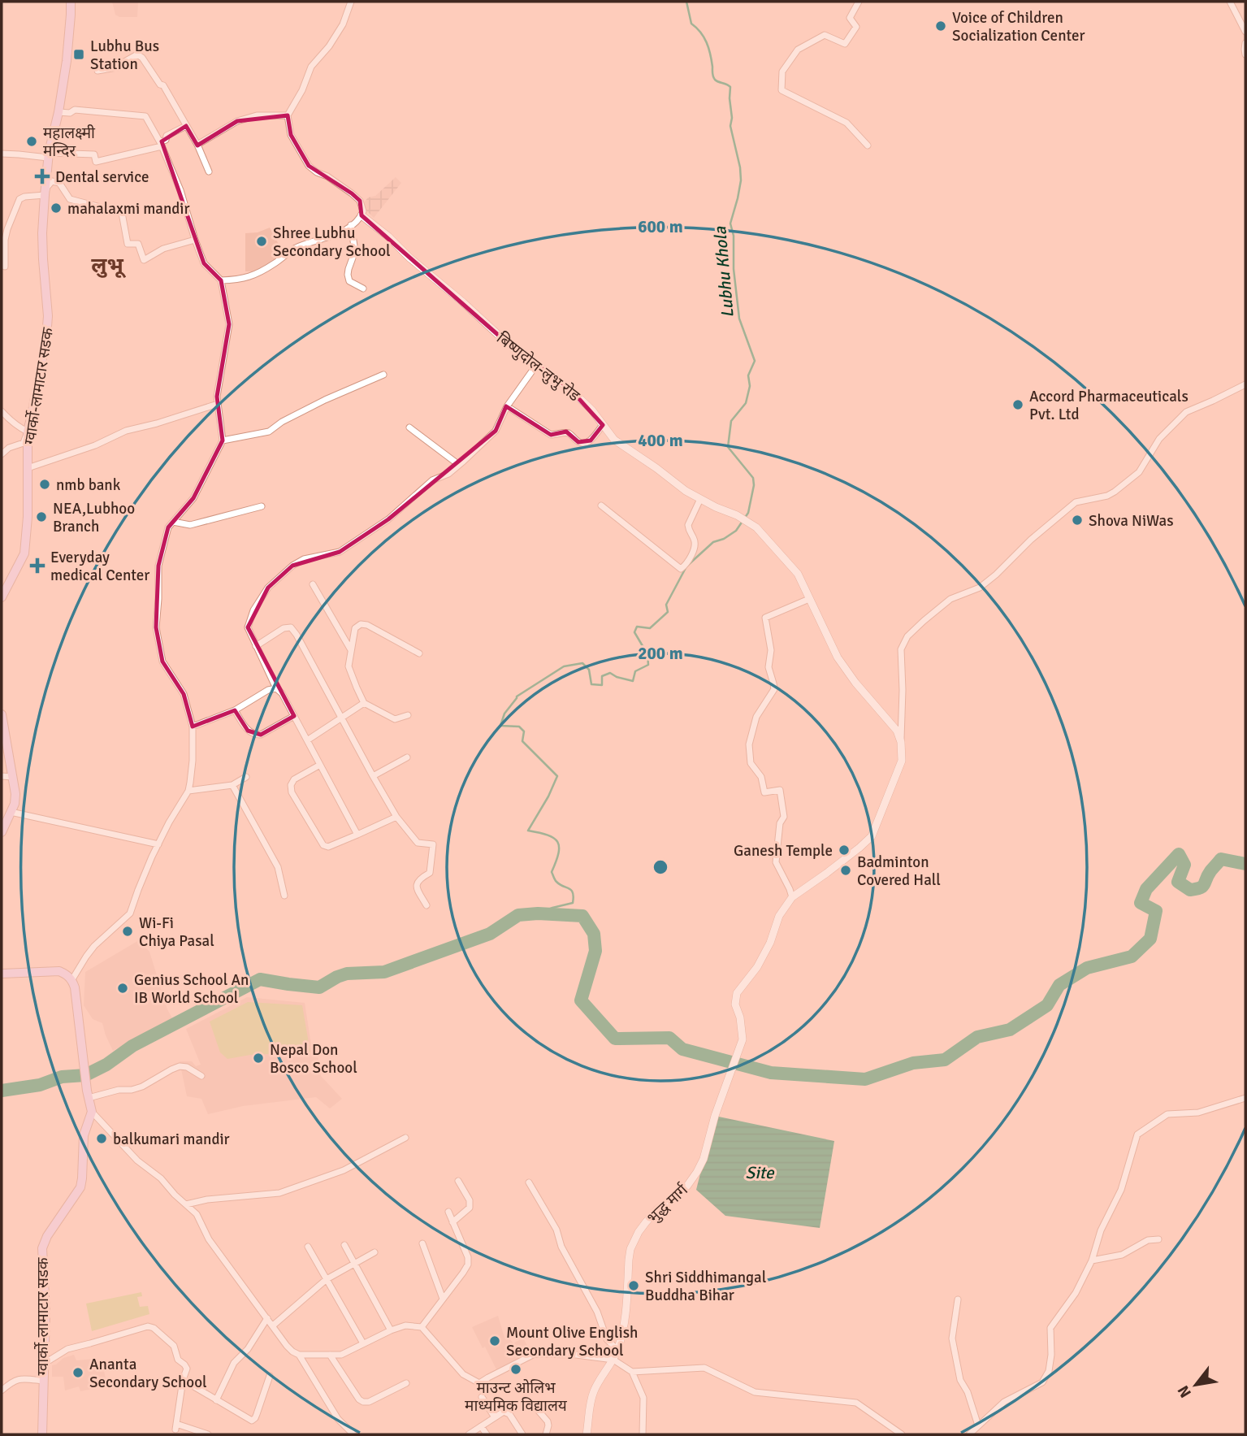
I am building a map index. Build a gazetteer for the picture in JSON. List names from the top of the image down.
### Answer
{
  "streets": {
    "main road": ["ग्वार्को-लामाटार सडक"],
    "street": ["बिष्णुदोल-लुभु रोड", "भुद्ध मार्ग"]
  },
  "districts": ["लुभू"],
  "water": ["Lubhu Khola", "Site"],
  "places": {
    "other": [
      "Voice of Children Socialization Center",
      "महालक्ष्मी मन्दिर",
      "mahalaxmi mandir",
      "Shree Lubhu Secondary School",
      "Accord Pharmaceuticals Pvt. Ltd",
      "nmb bank",
      "NEA,Lubhoo Branch",
      "Shova NiWas",
      "Ganesh Temple",
      "Badminton Covered Hall",
      "Wi-Fi Chiya Pasal",
      "Genius School An IB World School",
      "Nepal Don Bosco School",
      "balkumari mandir",
      "Shri Siddhimangal Buddha Bihar",
      "Mount Olive English Secondary School",
      "माउन्ट ओलिभ माध्यमिक विद्यालय",
      "Ananta Secondary School"
    ],
    "transit": ["Lubhu Bus Station"],
    "health": ["Dental service", "Everyday medical Center"]
  },
  "north": "bottom left",
  "rings": ["600 m", "400 m", "200 m"]
}
